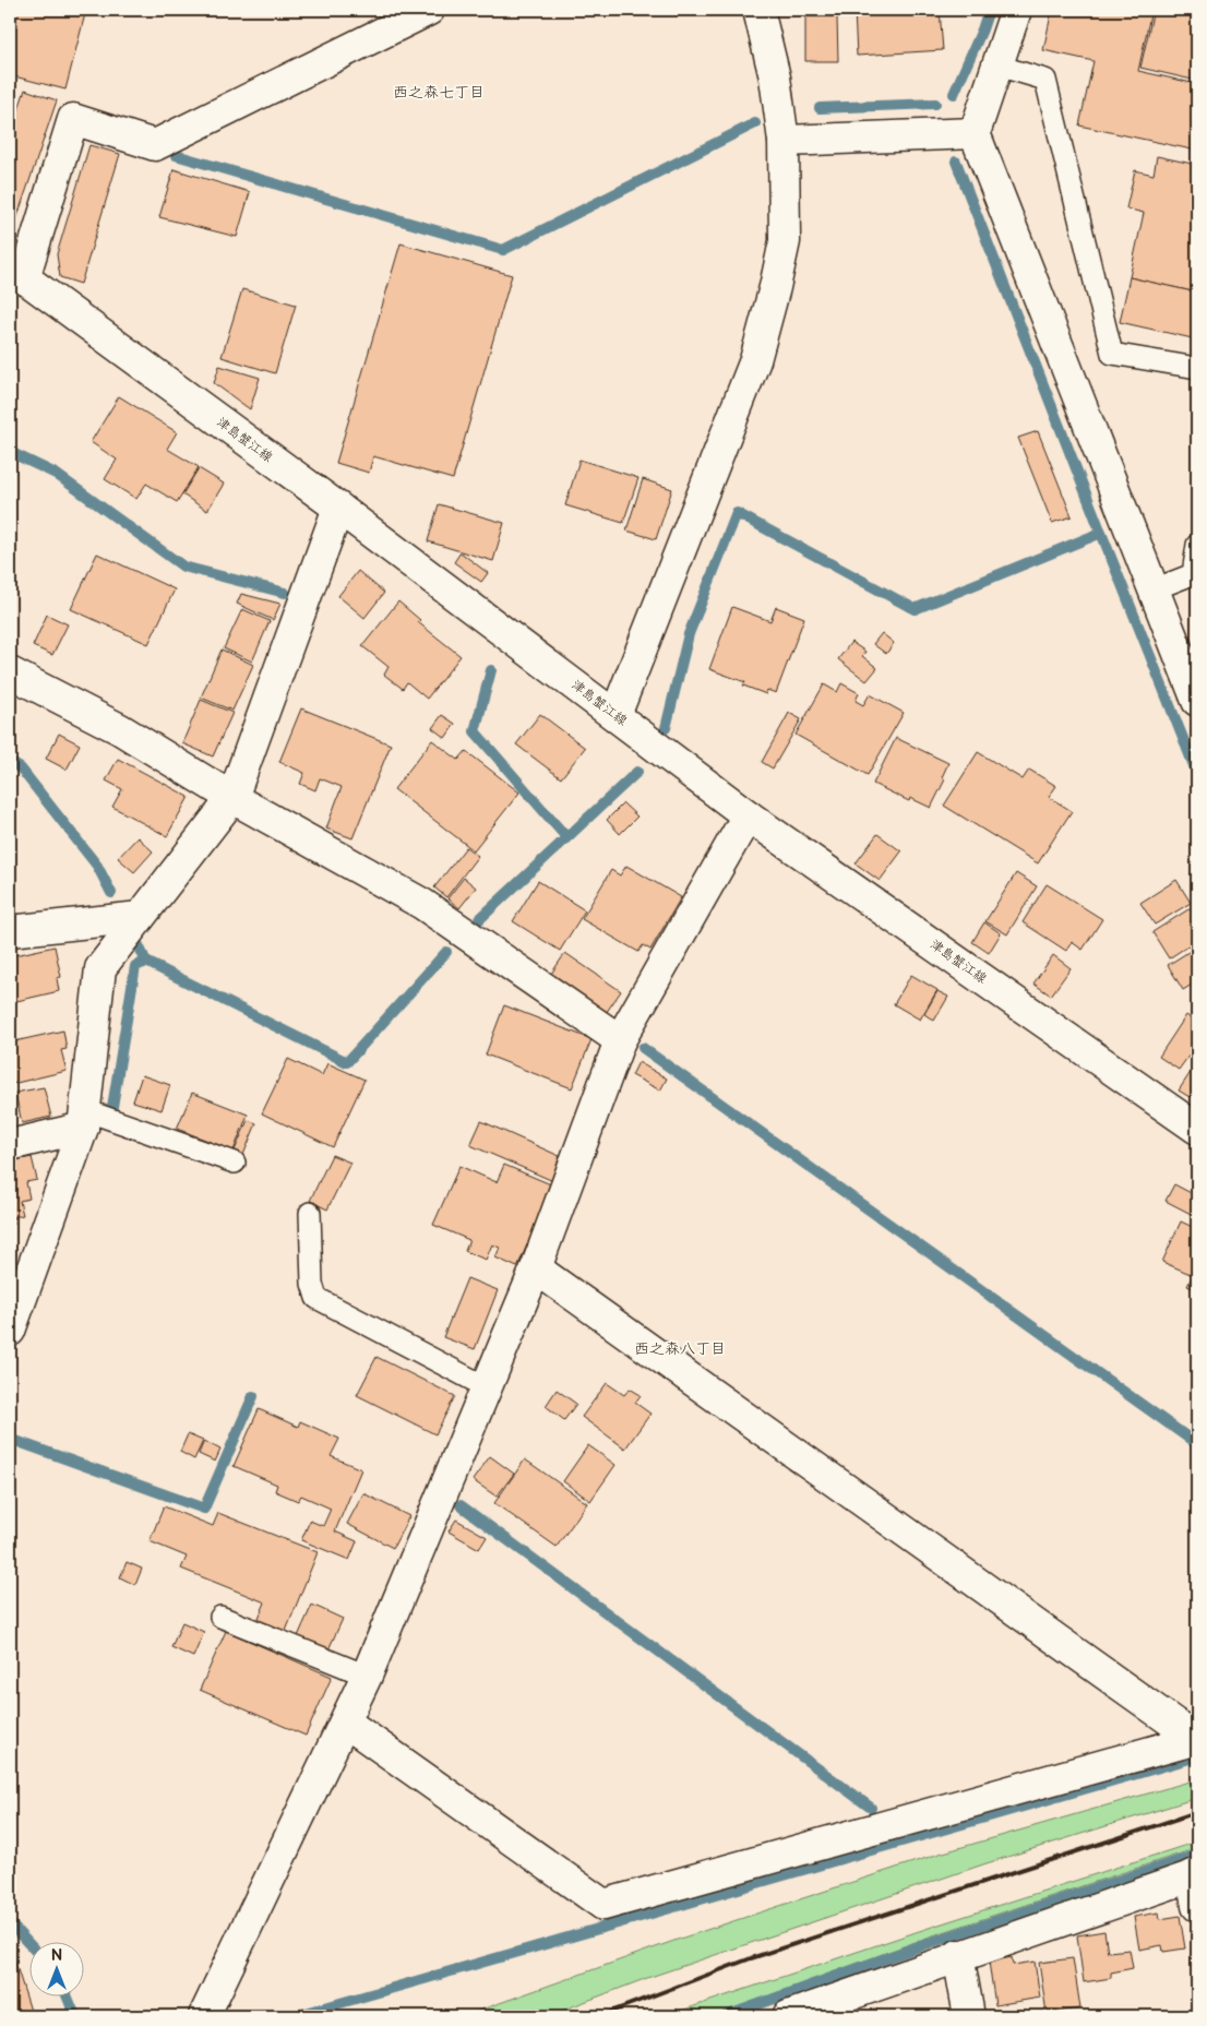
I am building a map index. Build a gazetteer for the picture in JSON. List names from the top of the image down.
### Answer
{
  "streets": {
    "street": ["津島蟹江線"]
  },
  "districts": ["西之森七丁目", "西之森八丁目"],
  "north": "top"
}
